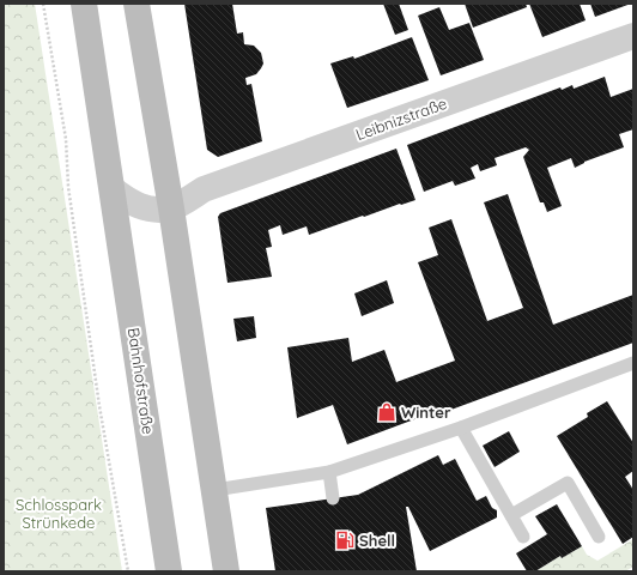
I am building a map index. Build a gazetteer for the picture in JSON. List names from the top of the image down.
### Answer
{
  "streets": {
    "street": ["Leibnizstraße", "Bahnhofstraße"]
  },
  "parks": ["Schlosspark Strünkede"],
  "places": {
    "shop": ["Winter"],
    "fuel station": ["Shell"]
  }
}
